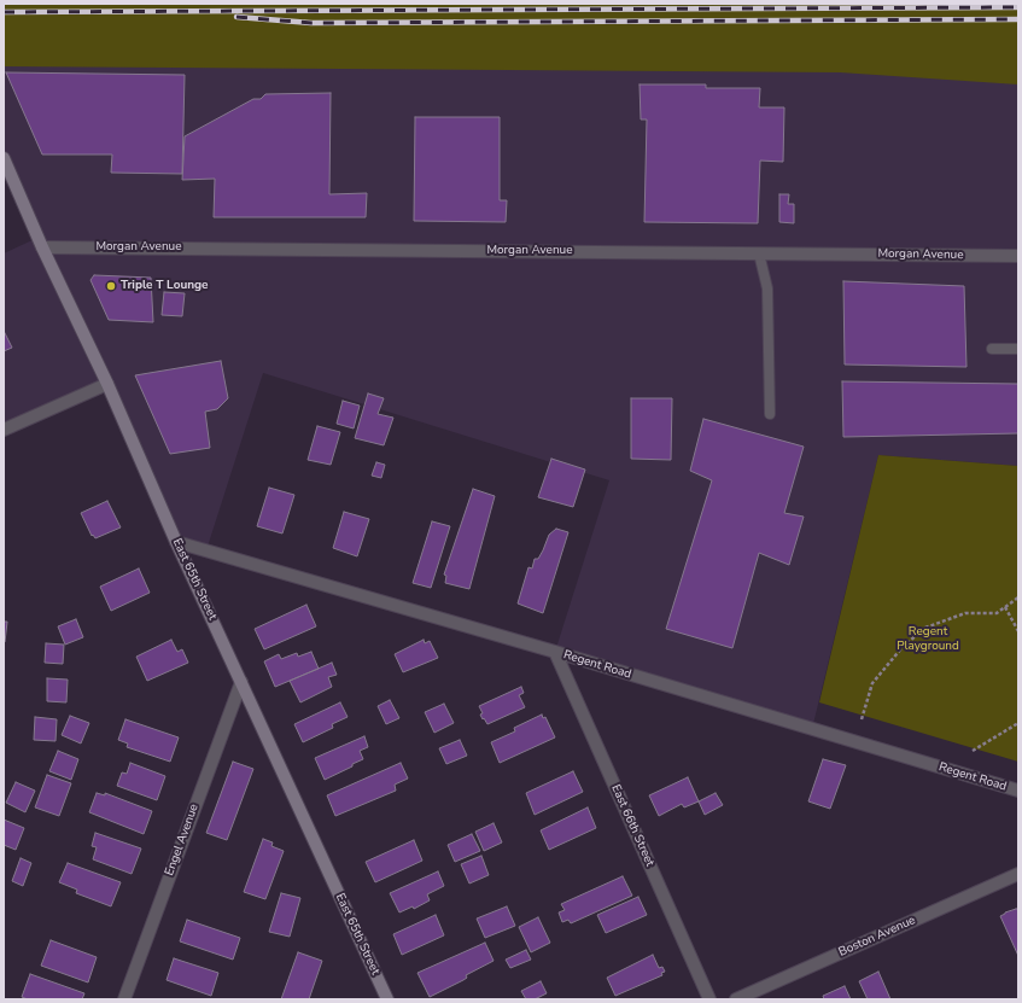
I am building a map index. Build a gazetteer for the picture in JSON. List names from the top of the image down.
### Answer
{
  "streets": {
    "street": [
      "Morgan Avenue",
      "East 65th Street",
      "Regent Road",
      "East 66th Street",
      "Engel Avenue",
      "Boston Avenue"
    ]
  },
  "crossings": [
    ["Morgan Avenue", "East 65th Street"],
    ["East 65th Street", "Regent Road"],
    ["East 65th Street", "Engel Avenue"],
    ["Regent Road", "East 66th Street"]
  ],
  "parks": ["Regent Playground"],
  "places": ["Triple T Lounge"]
}
